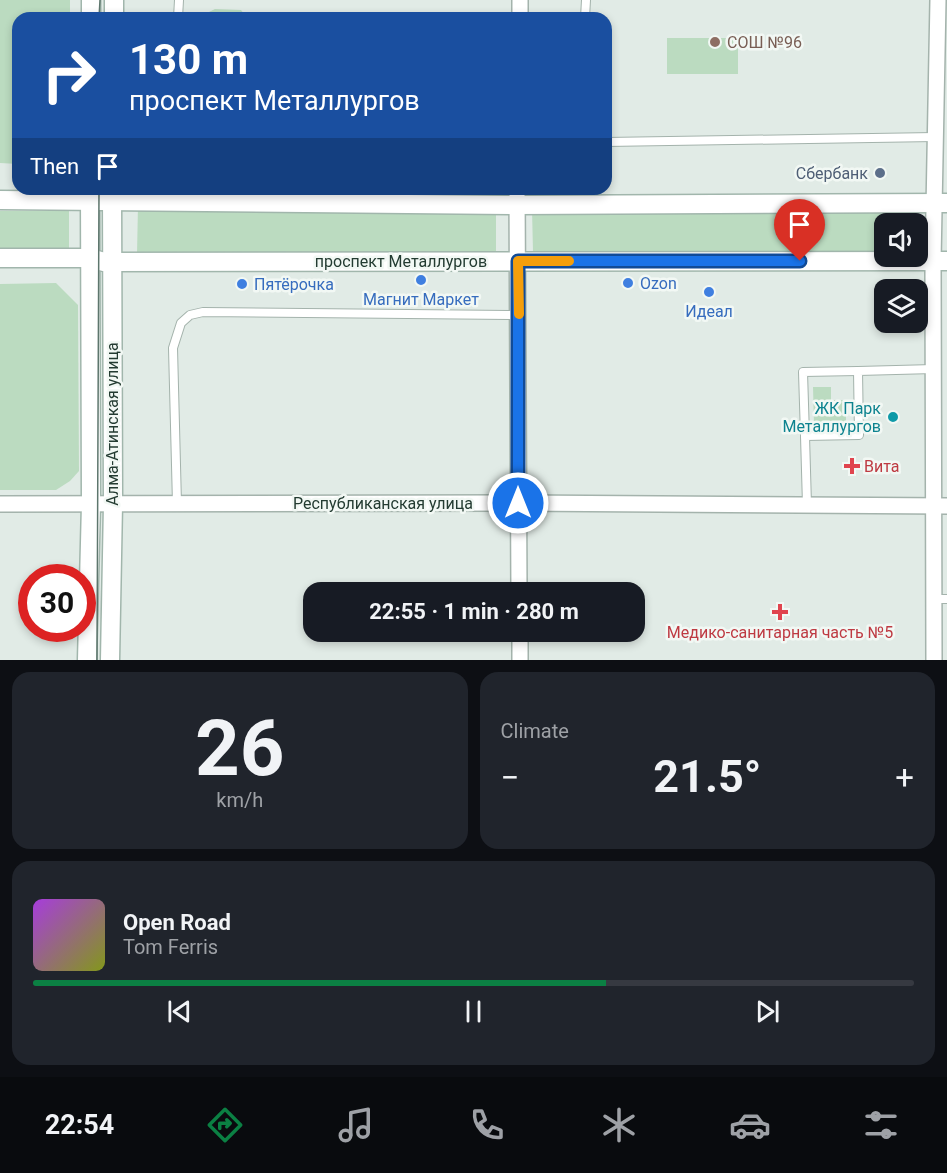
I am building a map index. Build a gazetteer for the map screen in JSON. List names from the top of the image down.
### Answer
{
  "streets": {
    "street": ["проспект Металлургов", "Алма-Атинская улица", "Республиканская улица"]
  },
  "crossings": [
    ["проспект Металлургов", "Алма-Атинская улица"],
    ["Алма-Атинская улица", "Республиканская улица"]
  ],
  "places": {
    "other": [
      "СОШ №96",
      "Сбербанк",
      "Магнит Маркет",
      "Ozon",
      "Пятёрочка",
      "Идеал",
      "ЖК Парк Металлургов"
    ],
    "health": ["Вита", "Медико-санитарная часть №5"]
  },
  "page": {
    "turn": ["130 m", "проспект Металлургов"],
    "then": "Then",
    "limit": "30",
    "trip": "22:55 · 1 min · 280 m",
    "tile": [
      ["26", "km/h"],
      "Climate"
    ],
    "heat": ["−", "21.5°", "+"],
    "song": ["Open Road", "Tom Ferris"],
    "tabs": "22:54"
  }
}
